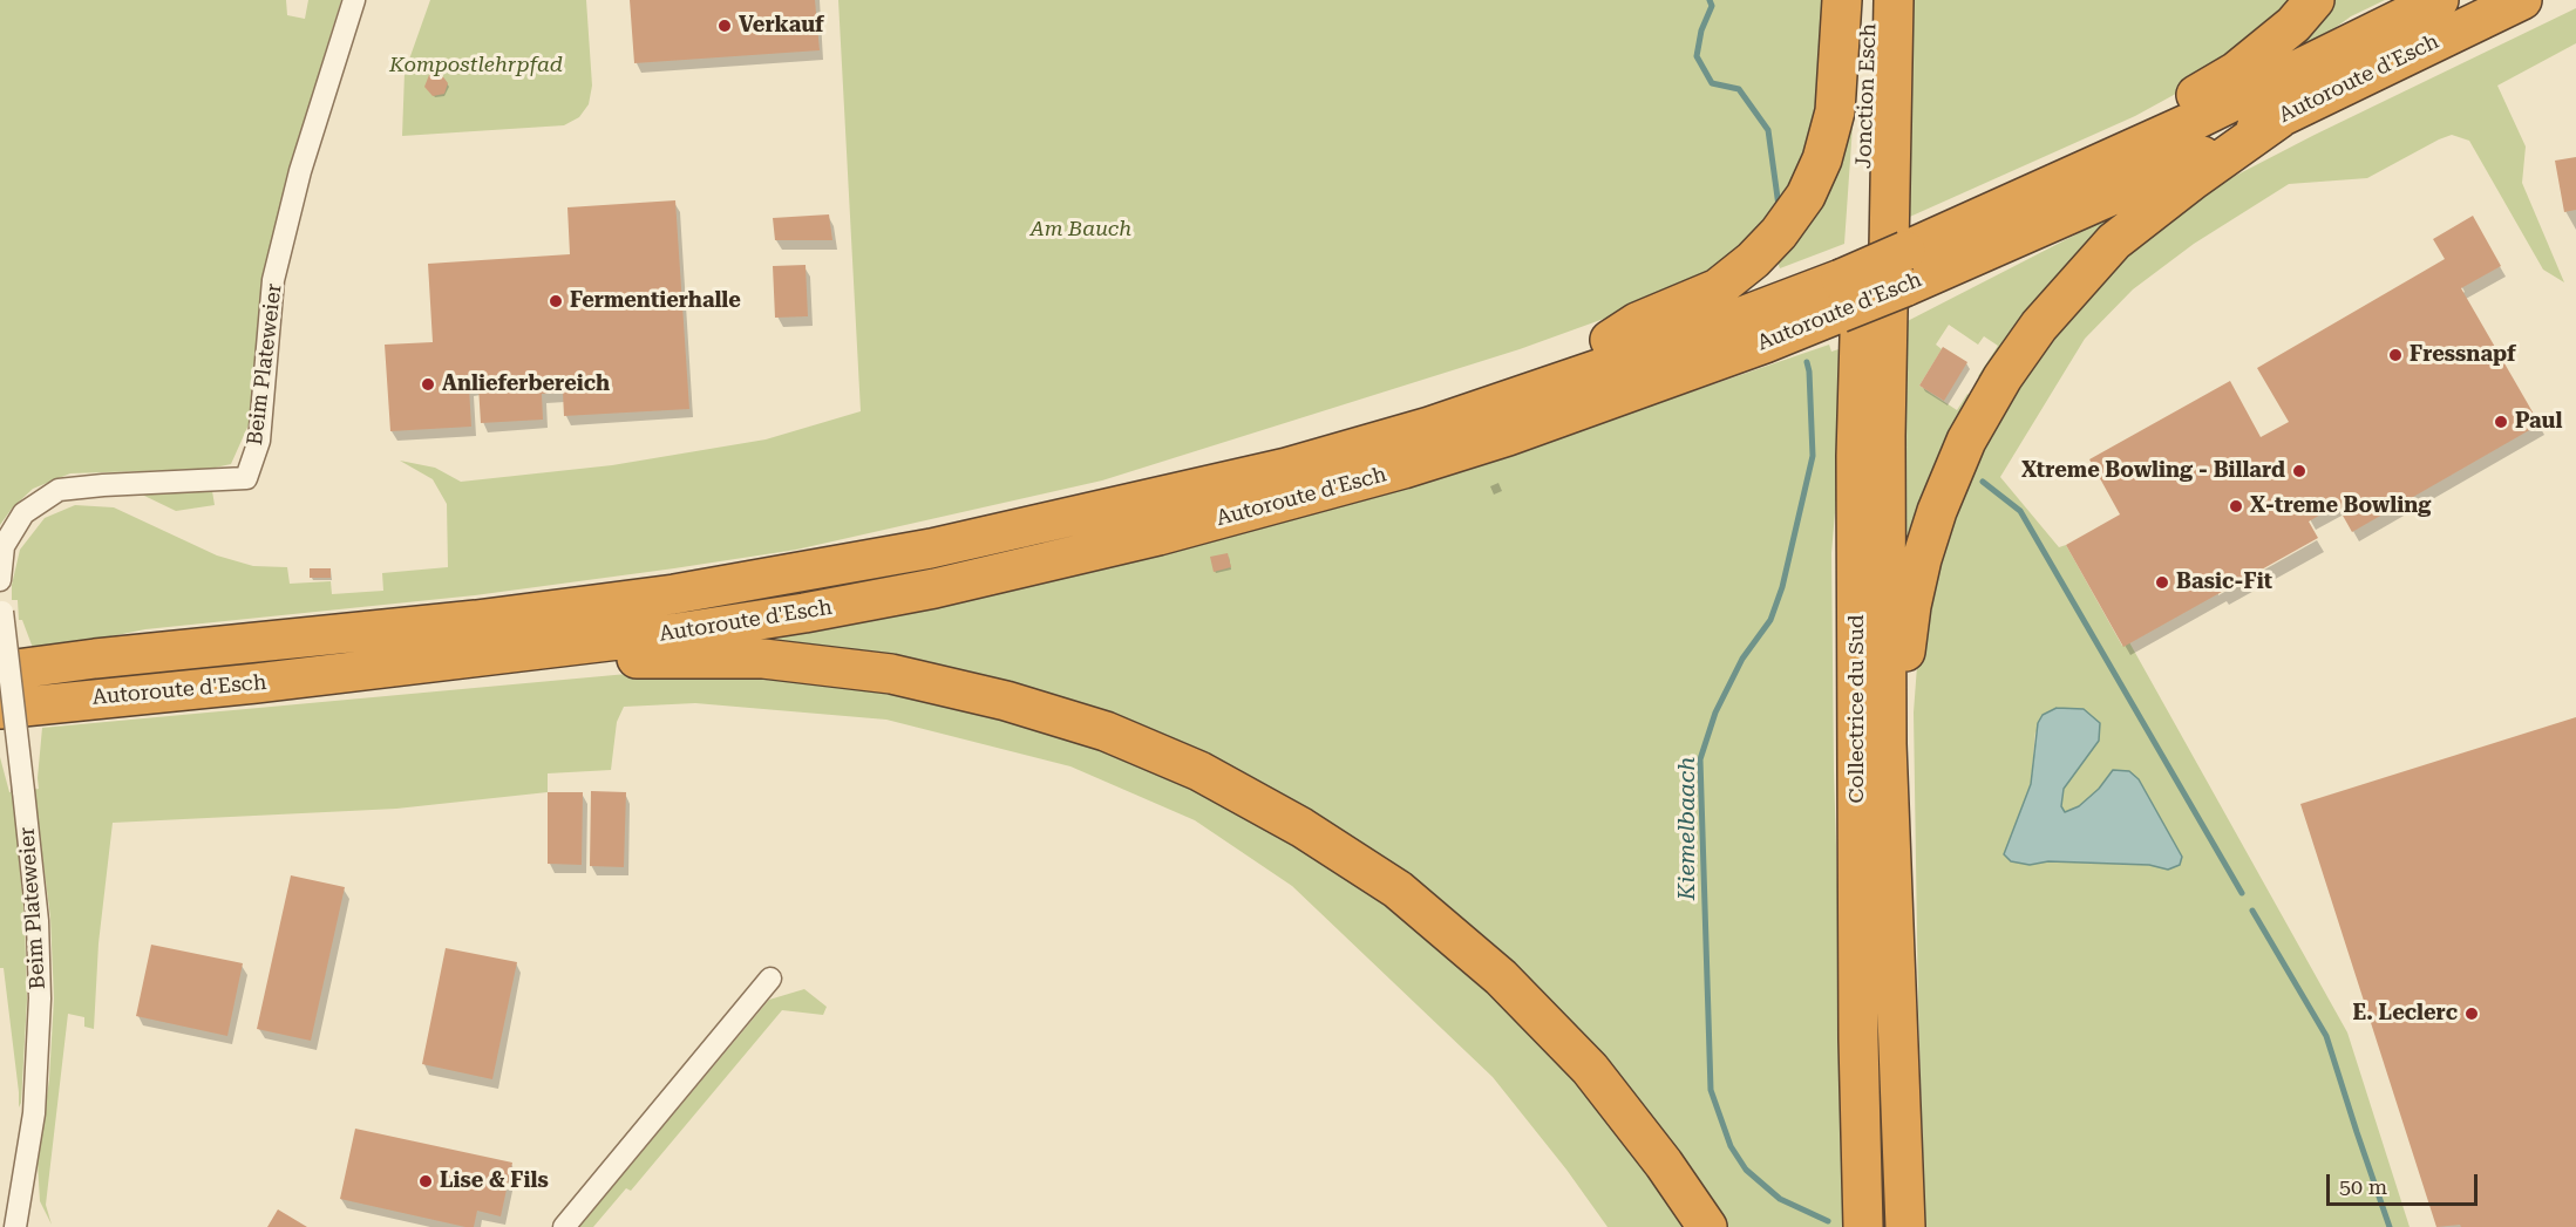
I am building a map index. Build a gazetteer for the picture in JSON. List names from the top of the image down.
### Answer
{
  "streets": {
    "highway": ["Autoroute d'Esch", "Jonction Esch", "Collectrice du Sud"],
    "street": ["Beim Plateweier"]
  },
  "crossings": [
    ["Jonction Esch", "Collectrice du Sud"]
  ],
  "water": ["Kiemelbaach"],
  "parks": ["Kompostlehrpfad", "Am Bauch"],
  "places": [
    "Verkauf",
    "Fermentierhalle",
    "Fressnapf",
    "Anlieferbereich",
    "Paul",
    "Xtreme Bowling - Billard",
    "X-treme Bowling",
    "Basic-Fit",
    "E. Leclerc",
    "Lise & Fils"
  ],
  "scale_bar": "50 m"
}
